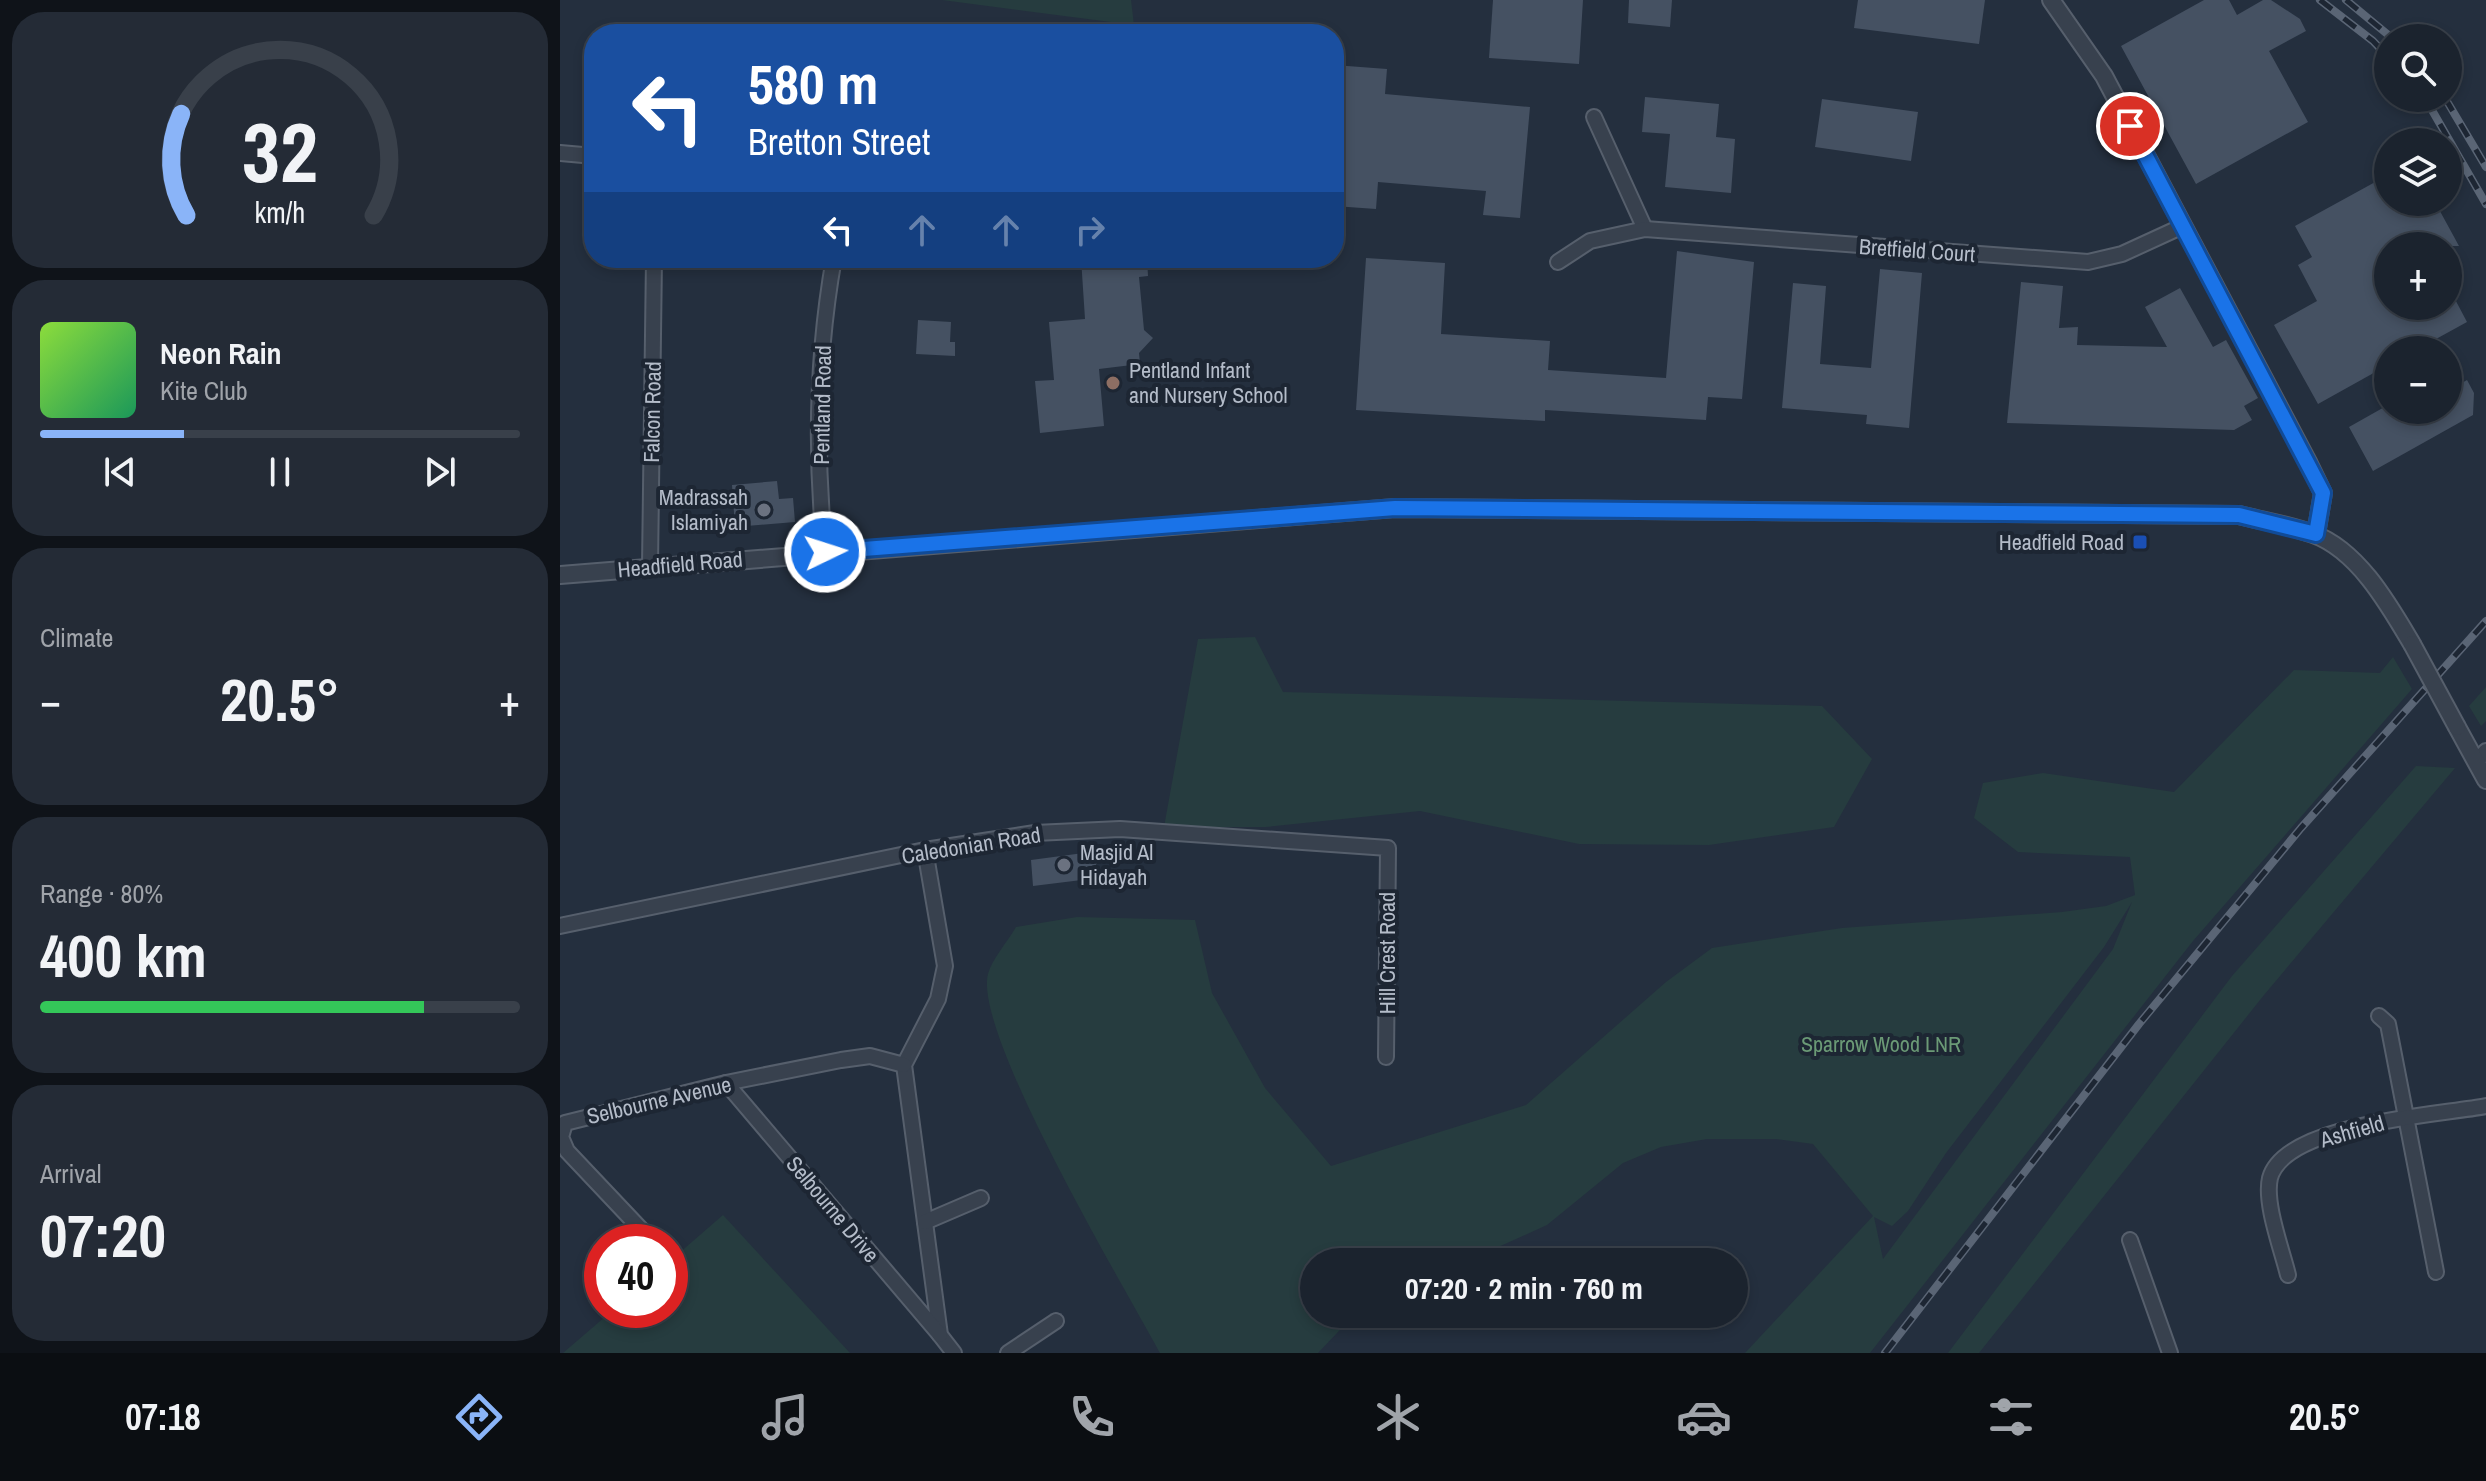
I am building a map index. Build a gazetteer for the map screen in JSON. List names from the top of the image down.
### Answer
{
  "streets": {
    "street": [
      "Bretfield Court",
      "Pentland Road",
      "Falcon Road",
      "Headfield Road",
      "Caledonian Road",
      "Hill Crest Road",
      "Selbourne Avenue",
      "Ashfield",
      "Selbourne Drive"
    ]
  },
  "crossings": [
    ["Pentland Road", "Headfield Road"],
    ["Falcon Road", "Headfield Road"],
    ["Caledonian Road", "Hill Crest Road"],
    ["Selbourne Avenue", "Selbourne Drive"]
  ],
  "parks": ["Sparrow Wood LNR"],
  "places": {
    "other": ["Pentland Infant and Nursery School", "Madrassah Islamiyah", "Masjid Al Hidayah"],
    "transit": ["Headfield Road"]
  },
  "page": {
    "map_buttons": ["+", "−"],
    "turn": ["580 m", "Bretton Street"],
    "song": ["Neon Rain", "Kite Club"],
    "tile": [
      "Climate",
      ["Range · 80%", "400 km"],
      ["Arrival", "07:20"]
    ],
    "heat": ["−", "20.5°", "+"],
    "limit": "40",
    "trip": "07:20 · 2 min · 760 m",
    "tabs": ["07:18", "20.5°"],
    "gauge": ["32", "km/h"]
  }
}
